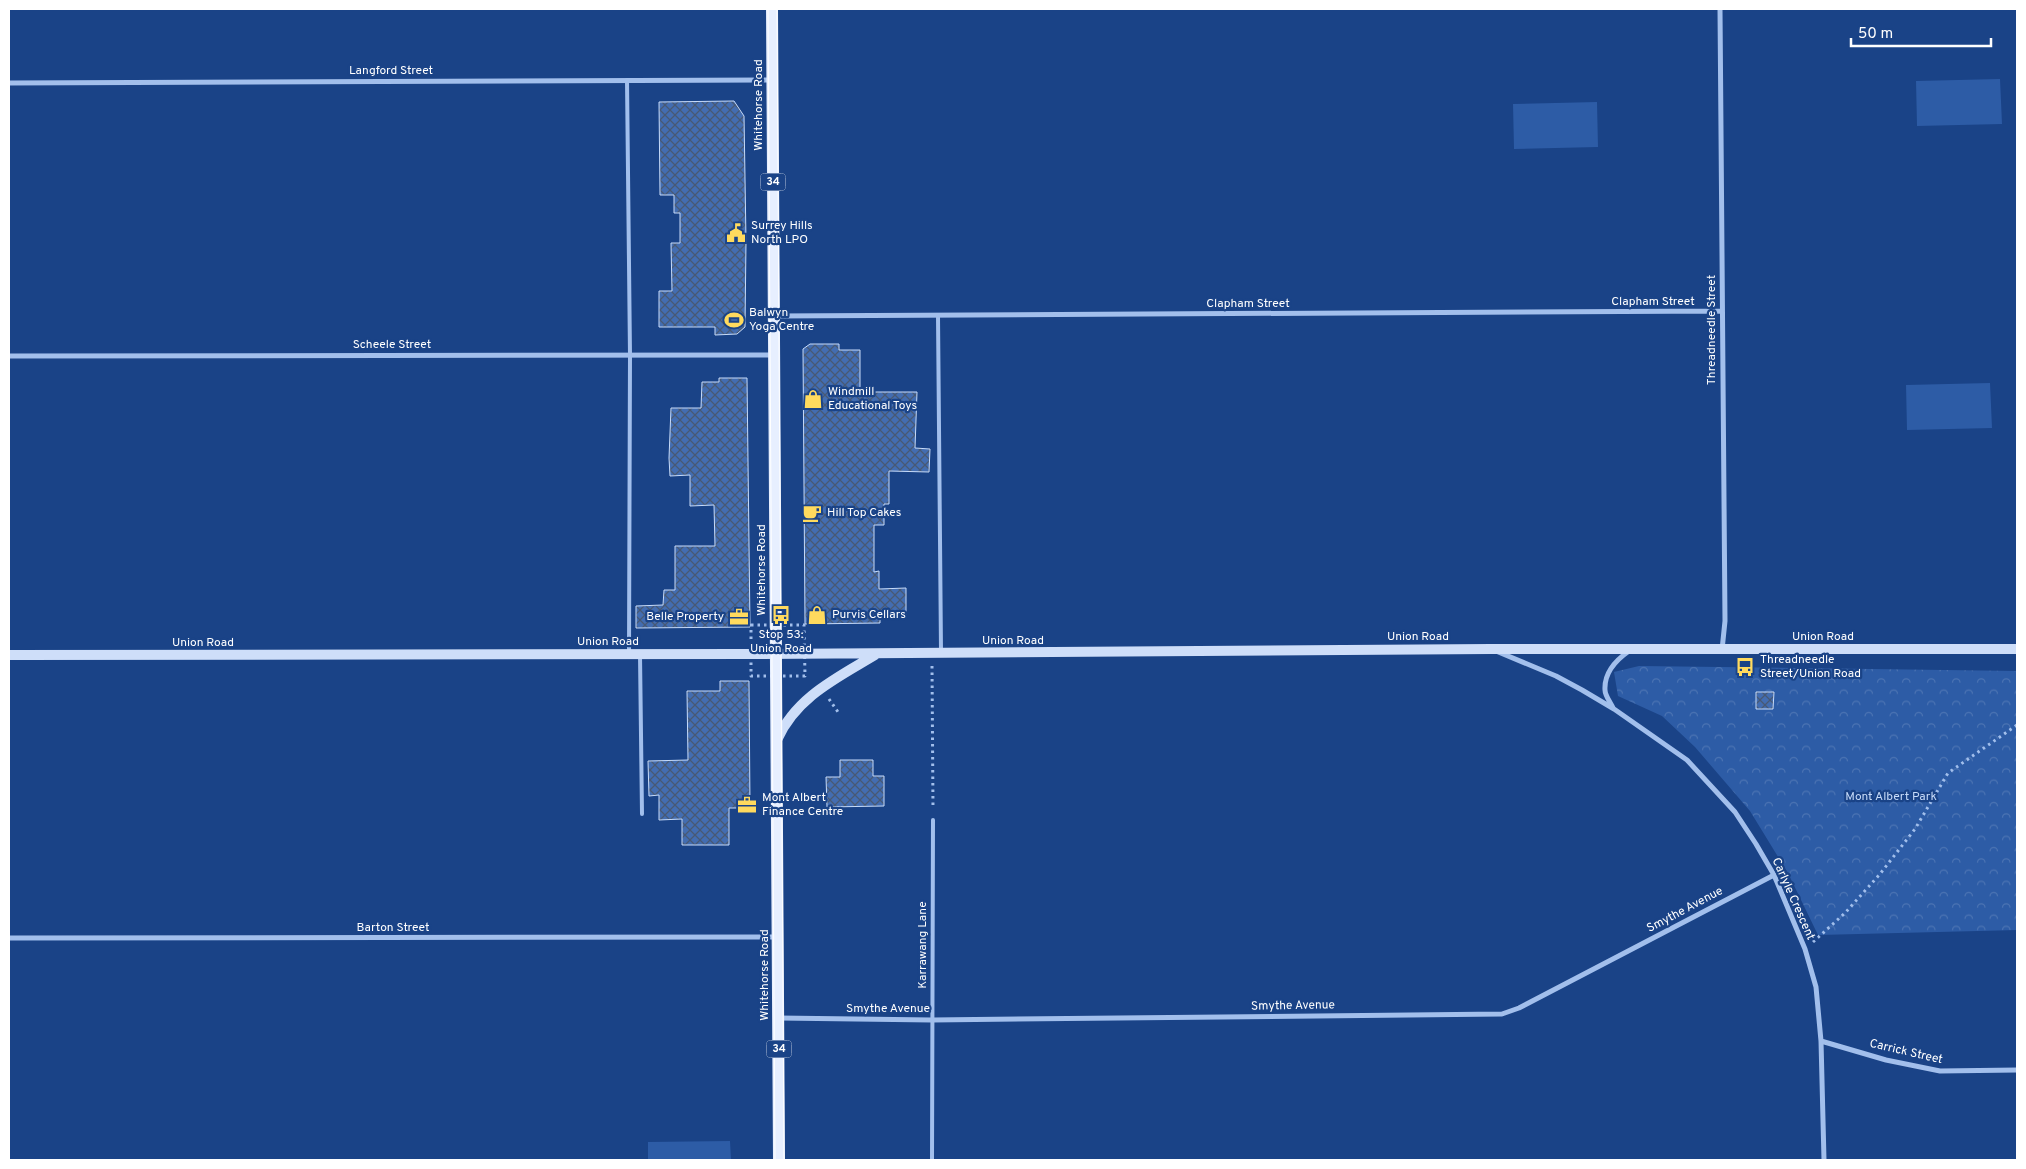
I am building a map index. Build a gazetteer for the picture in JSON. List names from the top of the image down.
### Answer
{
  "streets": {
    "main road": ["Whitehorse Road", "34", "Union Road"],
    "street": [
      "Langford Street",
      "Clapham Street",
      "Threadneedle Street",
      "Scheele Street",
      "Carlyle Crescent",
      "Smythe Avenue",
      "Barton Street",
      "Carrick Street"
    ],
    "lane": ["Karrawang Lane"]
  },
  "crossings": [
    ["Langford Street", "Whitehorse Road"],
    ["Whitehorse Road", "Clapham Street"],
    ["Whitehorse Road", "Scheele Street"],
    ["Whitehorse Road", "Union Road"],
    ["Whitehorse Road", "Smythe Avenue"],
    ["Whitehorse Road", "Barton Street"],
    ["Clapham Street", "Threadneedle Street"],
    ["Threadneedle Street", "Union Road"],
    ["Union Road", "Carlyle Crescent"],
    ["Carlyle Crescent", "Smythe Avenue"],
    ["Carlyle Crescent", "Carrick Street"],
    ["Smythe Avenue", "Karrawang Lane"]
  ],
  "parks": ["Mont Albert Park"],
  "places": {
    "public building": ["Surrey Hills North LPO"],
    "sports": ["Balwyn Yoga Centre"],
    "shop": ["Windmill Educational Toys", "Purvis Cellars"],
    "cafe": ["Hill Top Cakes"],
    "bus stop": ["Stop 53: Union Road", "Threadneedle Street/Union Road"],
    "office": ["Belle Property", "Mont Albert Finance Centre"]
  },
  "scale_bar": "50 m"
}
